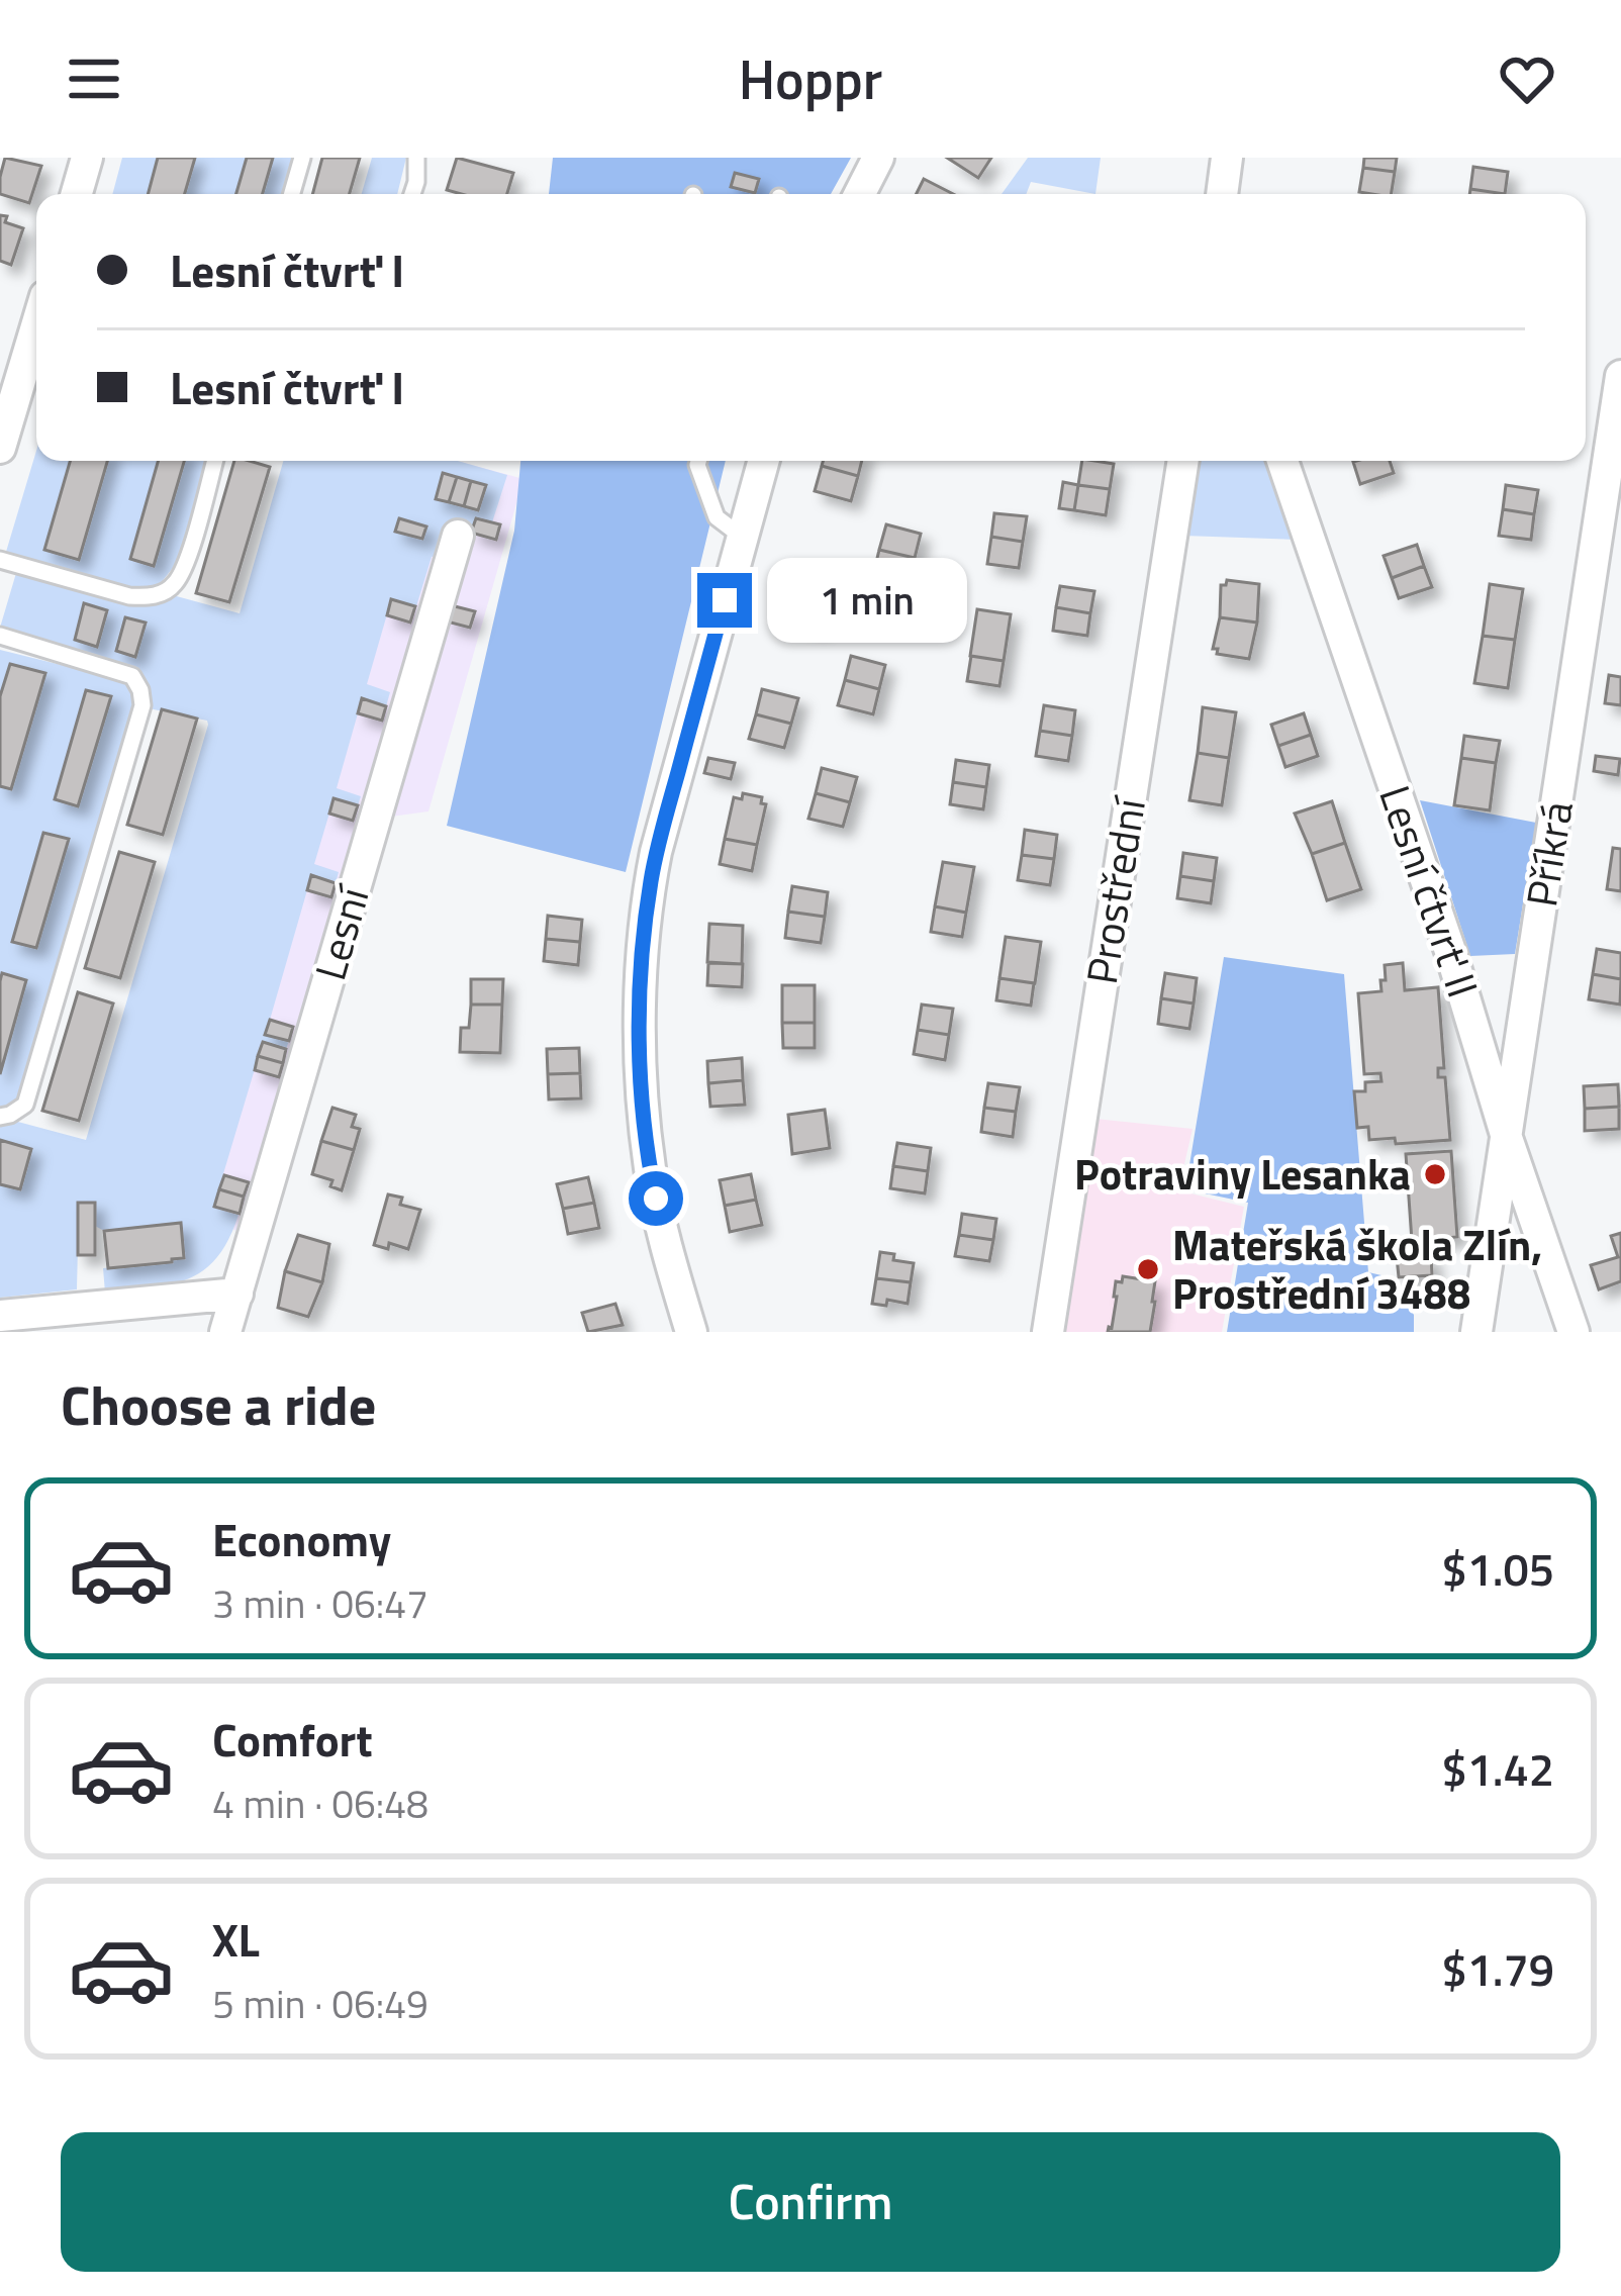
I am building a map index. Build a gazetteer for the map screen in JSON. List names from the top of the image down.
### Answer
{
  "streets": {
    "street": [
      "Příkrá",
      "Prostřední",
      "Lesní čtvrť II",
      "Lesní"
    ]
  },
  "crossings": [
    ["Příkrá", "Lesní čtvrť II"]
  ],
  "places": ["Potraviny Lesanka", "Mateřská škola Zlín, Prostřední 3488"],
  "page": {
    "header": "Hoppr",
    "banner": ["Lesní čtvrť I", "Lesní čtvrť I"],
    "bubble": "1 min",
    "heading": "Choose a ride",
    "list": [
      {
        "name": "Economy",
        "note": "3 min · 06:47",
        "value": "$1.05"
      },
      {
        "name": "Comfort",
        "note": "4 min · 06:48",
        "value": "$1.42"
      },
      {
        "name": "XL",
        "note": "5 min · 06:49",
        "value": "$1.79"
      }
    ],
    "buttons": "Confirm"
  }
}
